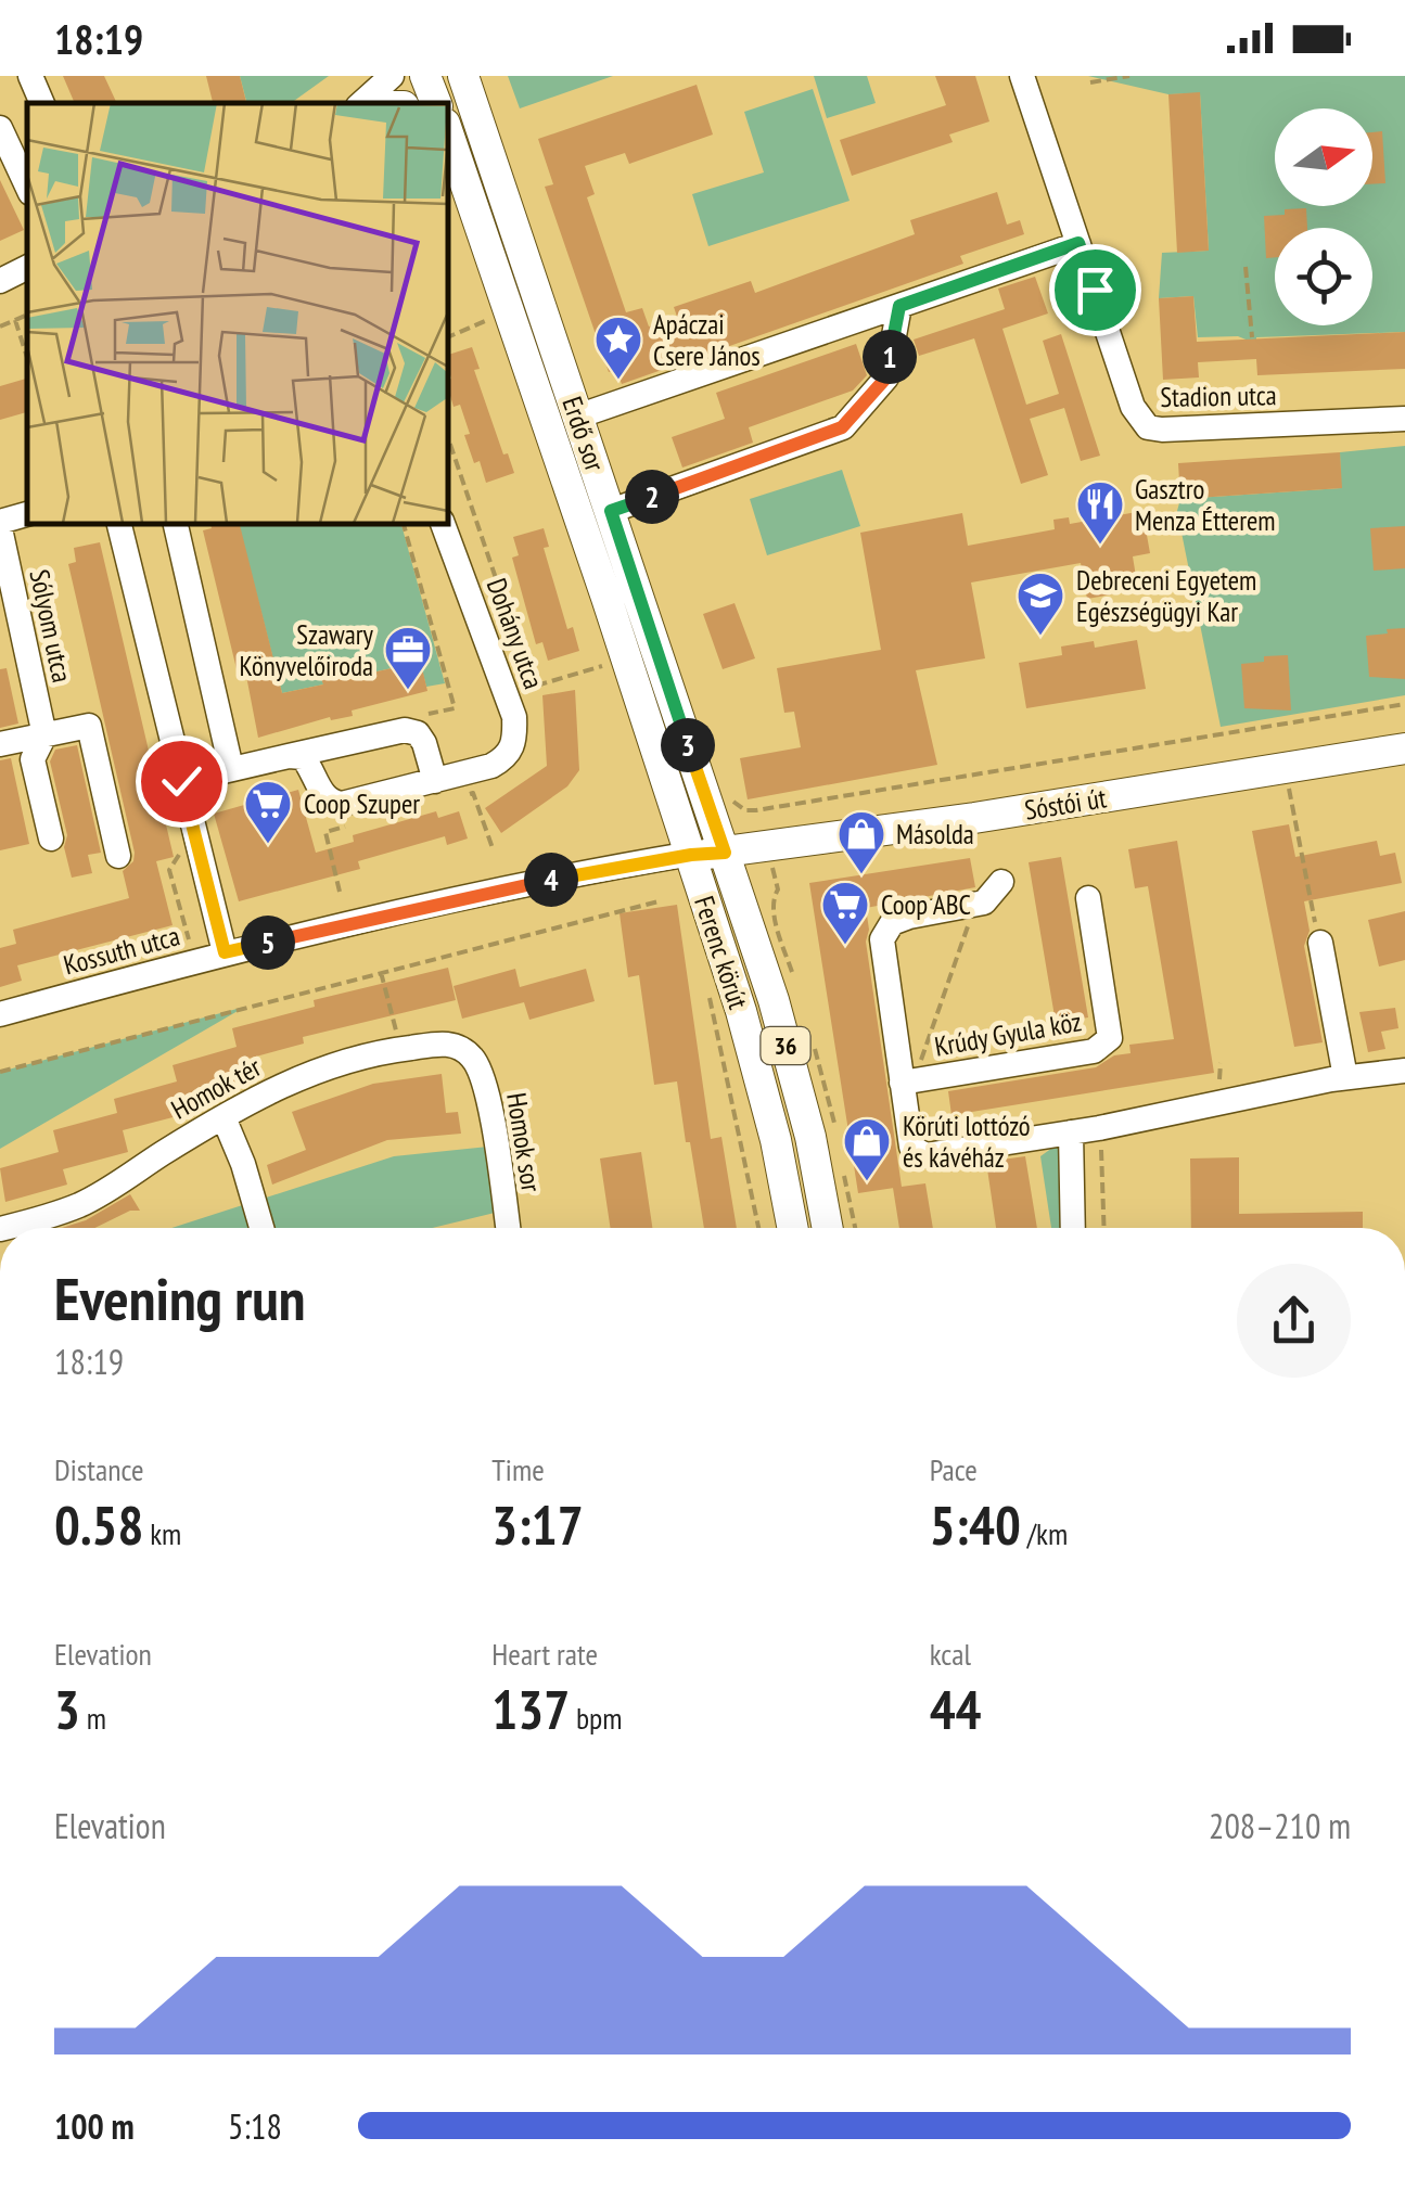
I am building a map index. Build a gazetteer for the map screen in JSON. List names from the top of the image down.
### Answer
{
  "streets": {
    "main road": [
      "Erdő sor",
      "Sóstói út",
      "Ferenc körút",
      "36"
    ],
    "street": [
      "Stadion utca",
      "Sólyom utca",
      "Dohány utca",
      "Kossuth utca",
      "Krúdy Gyula köz",
      "Homok tér",
      "Homok sor"
    ]
  },
  "crossings": [
    ["Erdő sor", "Sóstói út"],
    ["Erdő sor", "Kossuth utca"],
    ["Erdő sor", "Ferenc körút"],
    ["Sóstói út", "Kossuth utca"],
    ["Sóstói út", "Ferenc körút"],
    ["Kossuth utca", "Ferenc körút"],
    ["Homok tér", "Homok sor"]
  ],
  "places": {
    "place": ["Apáczai Csere János"],
    "restaurant": ["Gasztro Menza Étterem"],
    "school or university": ["Debreceni Egyetem Egészségügyi Kar"],
    "office": ["Szawary Könyvelőiroda"],
    "supermarket": ["Coop Szuper", "Coop ABC"],
    "shop": ["Másolda", "Körúti lottózó és kávéház"]
  },
  "north": "right",
  "page": {
    "status": "18:19",
    "pins": [
      "1",
      "2",
      "3",
      "4",
      "5"
    ],
    "heading": ["Evening run", "18:19"],
    "stats": [
      ["Distance", "0.58 km"],
      ["Time", "3:17"],
      ["Pace", "5:40 /km"],
      ["Elevation", "3 m"],
      ["Heart rate", "137 bpm"],
      ["kcal", "44"]
    ],
    "chart": ["Elevation", "208–210 m"],
    "list": [
      {
        "name": "100 m",
        "note": "5:18"
      }
    ]
  }
}
